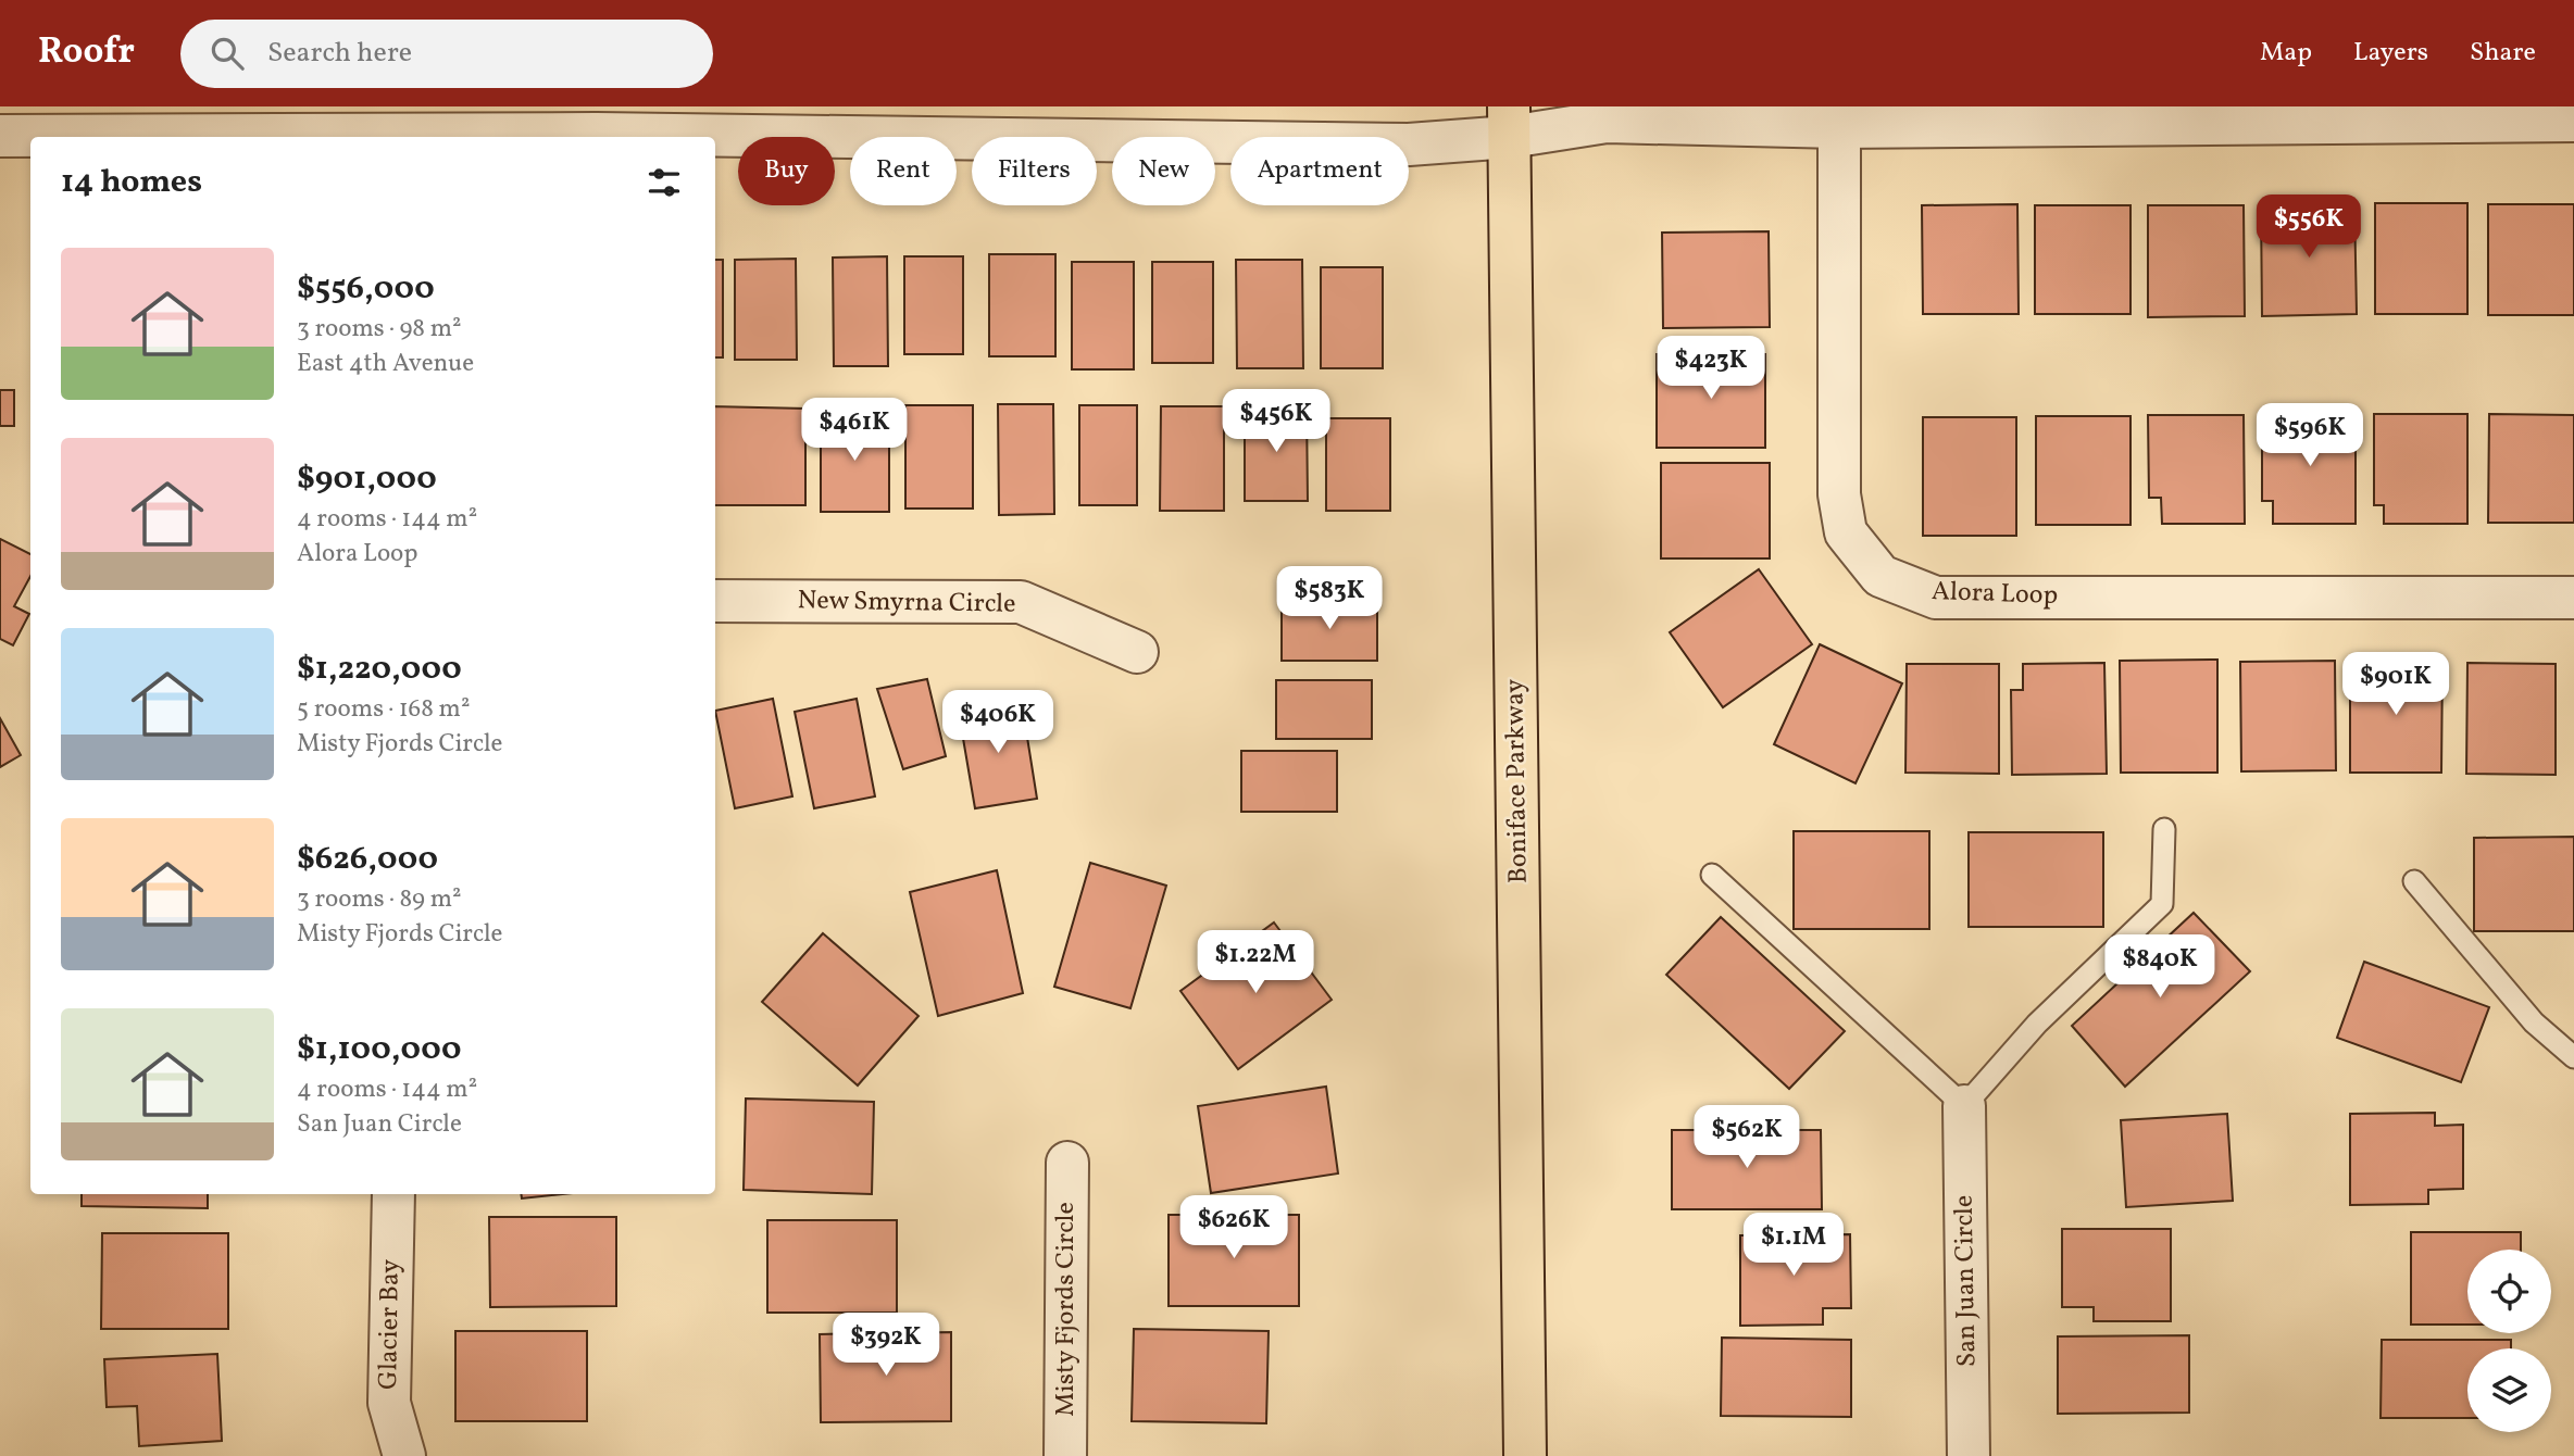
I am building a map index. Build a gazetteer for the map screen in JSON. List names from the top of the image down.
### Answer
{
  "streets": {
    "main road": ["Boniface Parkway"],
    "street": [
      "Alora Loop",
      "New Smyrna Circle",
      "San Juan Circle",
      "Misty Fjords Circle",
      "Glacier Bay"
    ]
  },
  "page": {
    "header": "Roofr",
    "search": "Search here",
    "nav": ["Map", "Layers", "Share"],
    "chip": [
      "Buy",
      "Rent",
      "Filters",
      "New",
      "Apartment"
    ],
    "heading": "14 homes",
    "price": [
      "$556K",
      "$423K",
      "$456K",
      "$461K",
      "$596K",
      "$583K",
      "$901K",
      "$406K",
      "$1.22M",
      "$840K",
      "$562K",
      "$626K",
      "$1.1M",
      "$392K"
    ],
    "list": [
      {
        "name": "$556,000",
        "note": "3 rooms · 98 m² · East 4th Avenue"
      },
      {
        "name": "$901,000",
        "note": "4 rooms · 144 m² · Alora Loop"
      },
      {
        "name": "$1,220,000",
        "note": "5 rooms · 168 m² · Misty Fjords Circle"
      },
      {
        "name": "$626,000",
        "note": "3 rooms · 89 m² · Misty Fjords Circle"
      },
      {
        "name": "$1,100,000",
        "note": "4 rooms · 144 m² · San Juan Circle"
      }
    ]
  }
}
